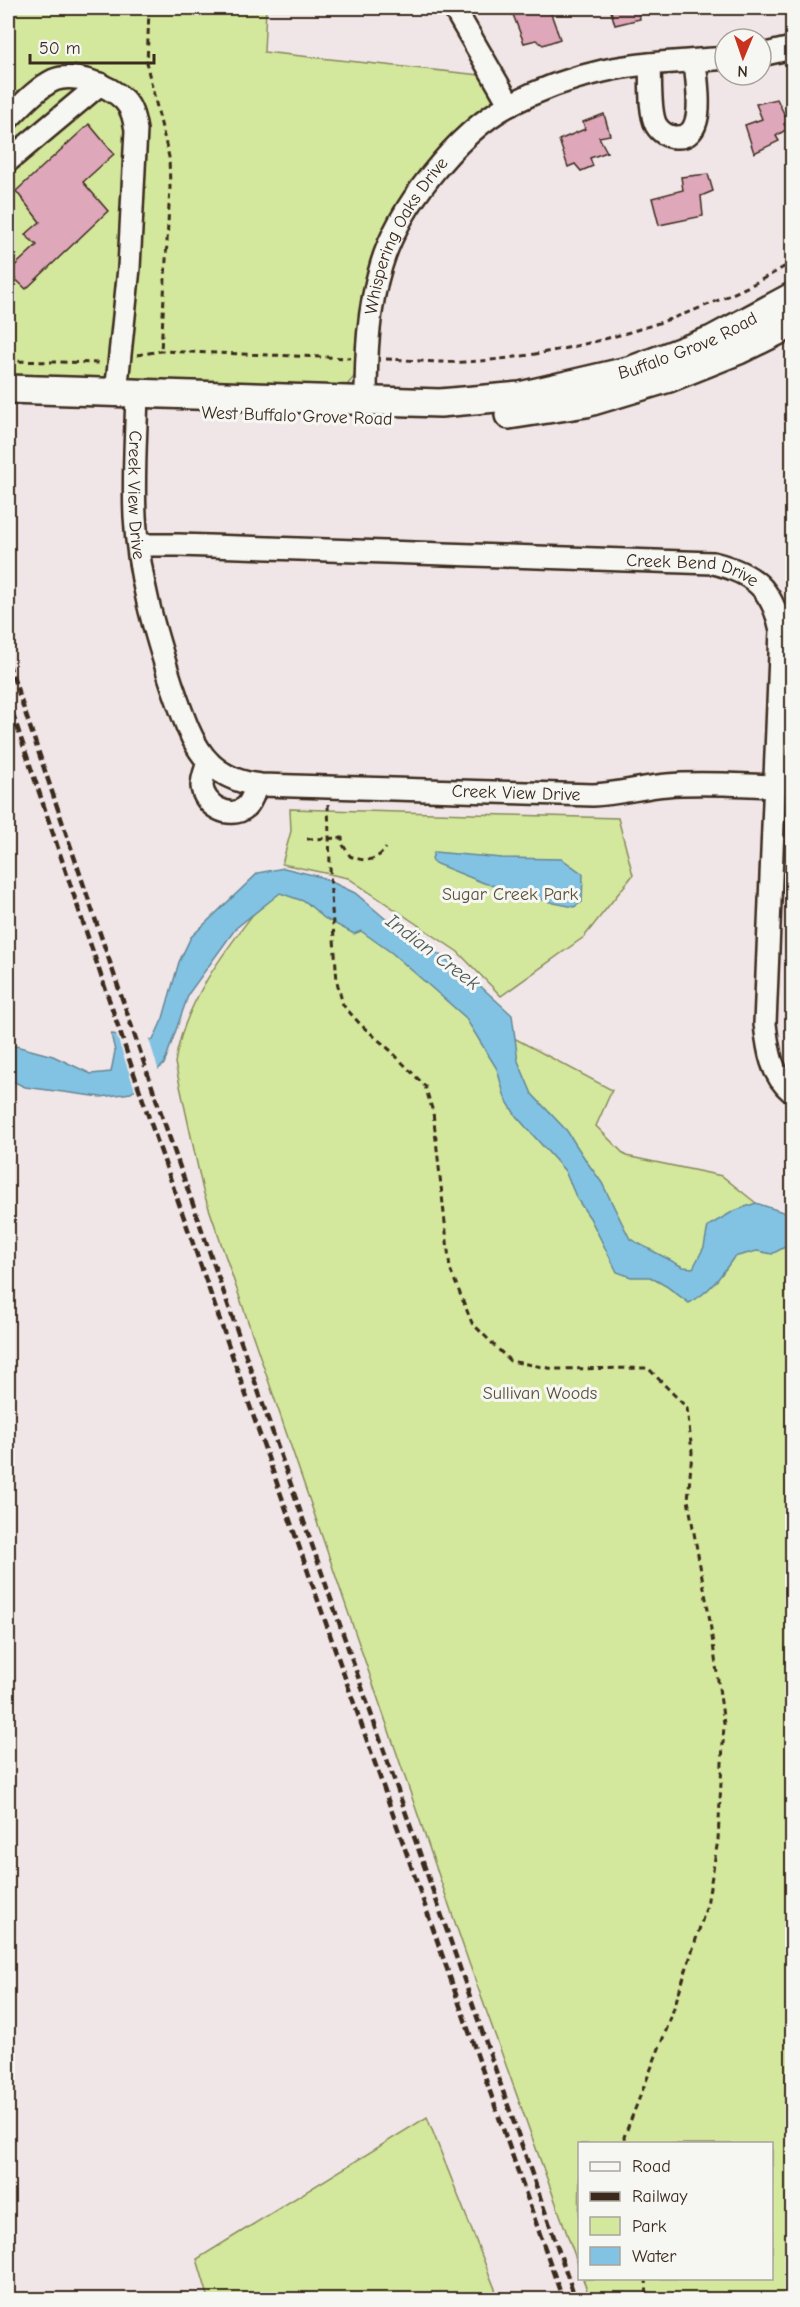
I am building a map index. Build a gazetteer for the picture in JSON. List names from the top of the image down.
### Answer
{
  "streets": {
    "main road": ["Buffalo Grove Road", "West Buffalo Grove Road"],
    "street": ["Whispering Oaks Drive", "Creek View Drive", "Creek Bend Drive"]
  },
  "crossings": [
    ["Whispering Oaks Drive", "West Buffalo Grove Road"],
    ["Buffalo Grove Road", "West Buffalo Grove Road"],
    ["West Buffalo Grove Road", "Creek View Drive"],
    ["Creek View Drive", "Creek Bend Drive"]
  ],
  "water": ["Indian Creek"],
  "parks": ["Sugar Creek Park", "Sullivan Woods"],
  "legend": [
    "Road",
    "Railway",
    "Park",
    "Water"
  ],
  "scale_bar": "50 m",
  "north": "bottom"
}
